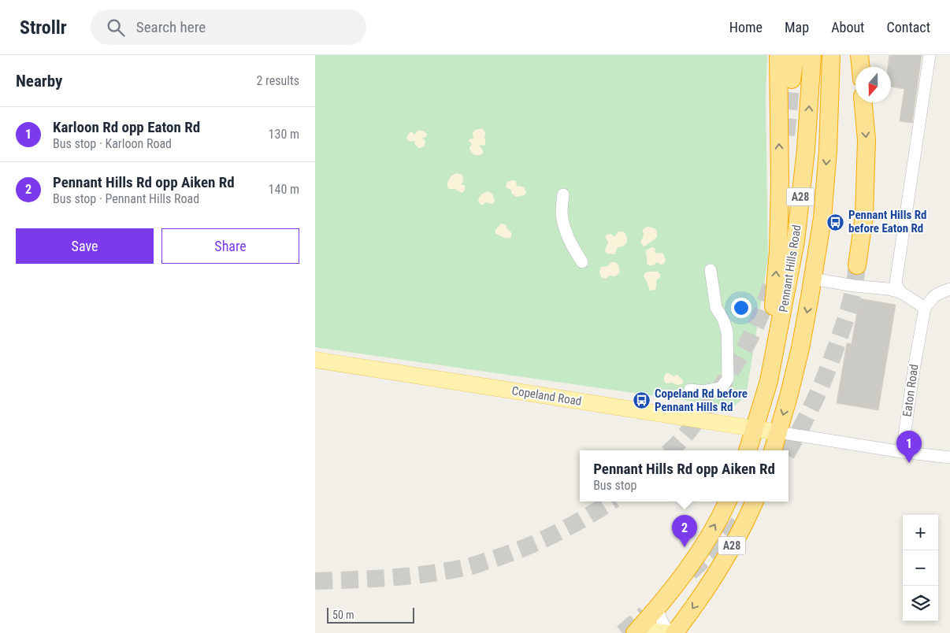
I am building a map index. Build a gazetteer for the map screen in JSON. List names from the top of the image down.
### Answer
{
  "streets": {
    "highway": ["A28", "Pennant Hills Road"],
    "main road": ["Copeland Road"],
    "street": ["Eaton Road"]
  },
  "crossings": [
    ["Pennant Hills Road", "Copeland Road"]
  ],
  "places": {
    "bus stop": ["Pennant Hills Rd before Eaton Rd", "Copeland Rd before Pennant Hills Rd"]
  },
  "scale_bar": "50 m",
  "north": "bottom",
  "page": {
    "header": "Strollr",
    "search": "Search here",
    "nav": [
      "Home",
      "Map",
      "About",
      "Contact"
    ],
    "heading": ["Nearby", "2 results"],
    "list": [
      {
        "mark": "1",
        "name": "Karloon Rd opp Eaton Rd",
        "note": "Bus stop · Karloon Road",
        "value": "130 m"
      },
      {
        "mark": "2",
        "name": "Pennant Hills Rd opp Aiken Rd",
        "note": "Bus stop · Pennant Hills Road",
        "value": "140 m"
      }
    ],
    "buttons": ["Save", "Share"],
    "pins": ["1", "2"],
    "popup": ["Pennant Hills Rd opp Aiken Rd", "Bus stop"],
    "map_buttons": ["+", "−"],
    "scale": "50 m"
  }
}
